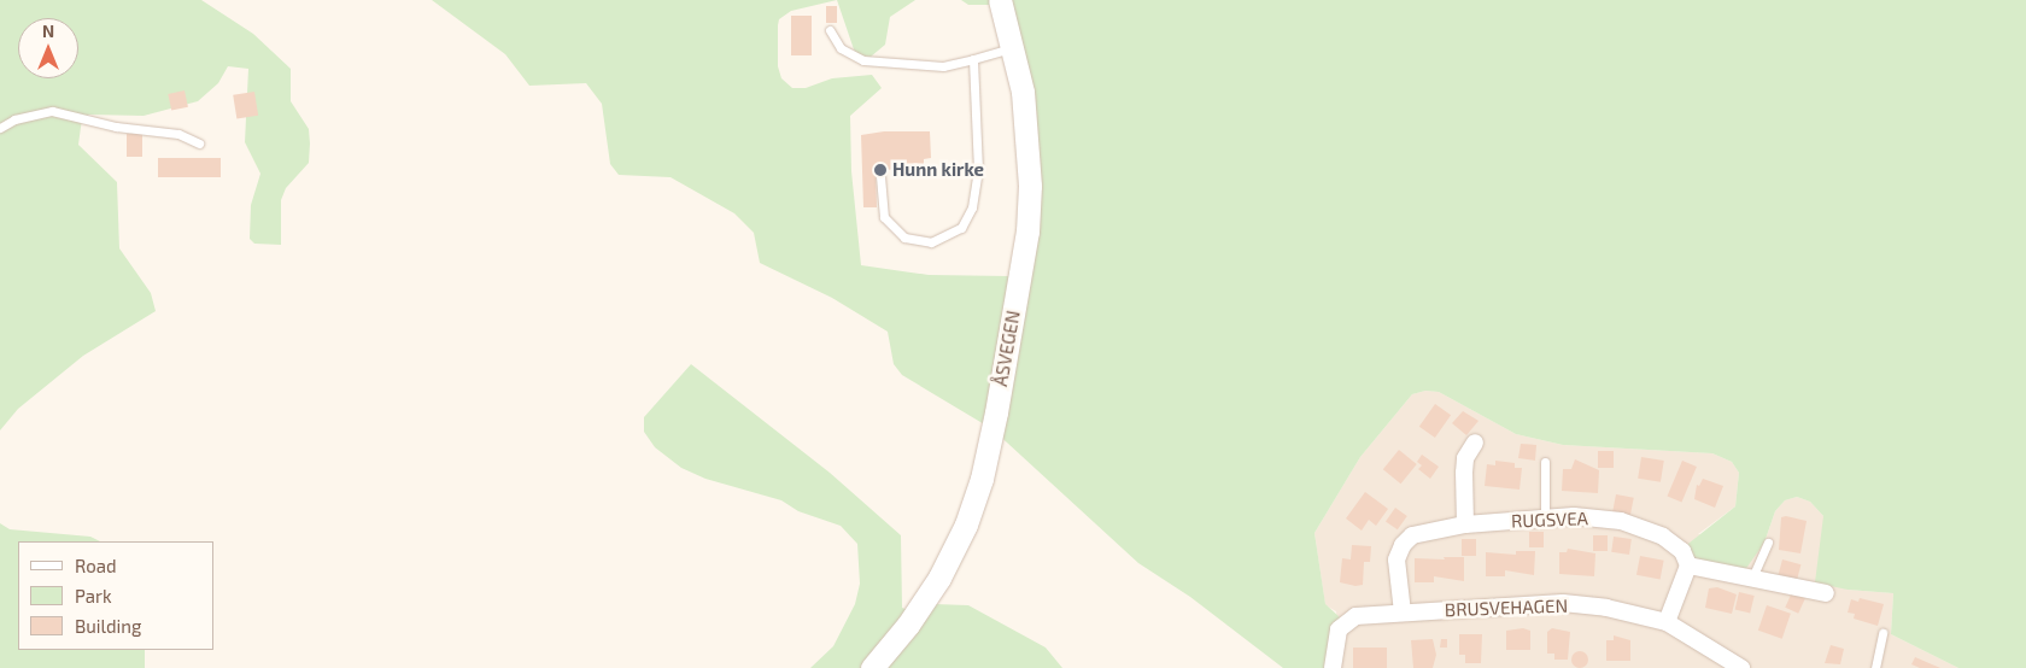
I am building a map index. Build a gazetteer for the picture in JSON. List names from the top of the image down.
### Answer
{
  "streets": {
    "main road": ["ÅSVEGEN"],
    "street": ["RUGSVEA", "BRUSVEHAGEN"]
  },
  "crossings": [
    ["RUGSVEA", "BRUSVEHAGEN"]
  ],
  "places": ["Hunn kirke"],
  "legend": ["Road", "Park", "Building"],
  "north": "top"
}
